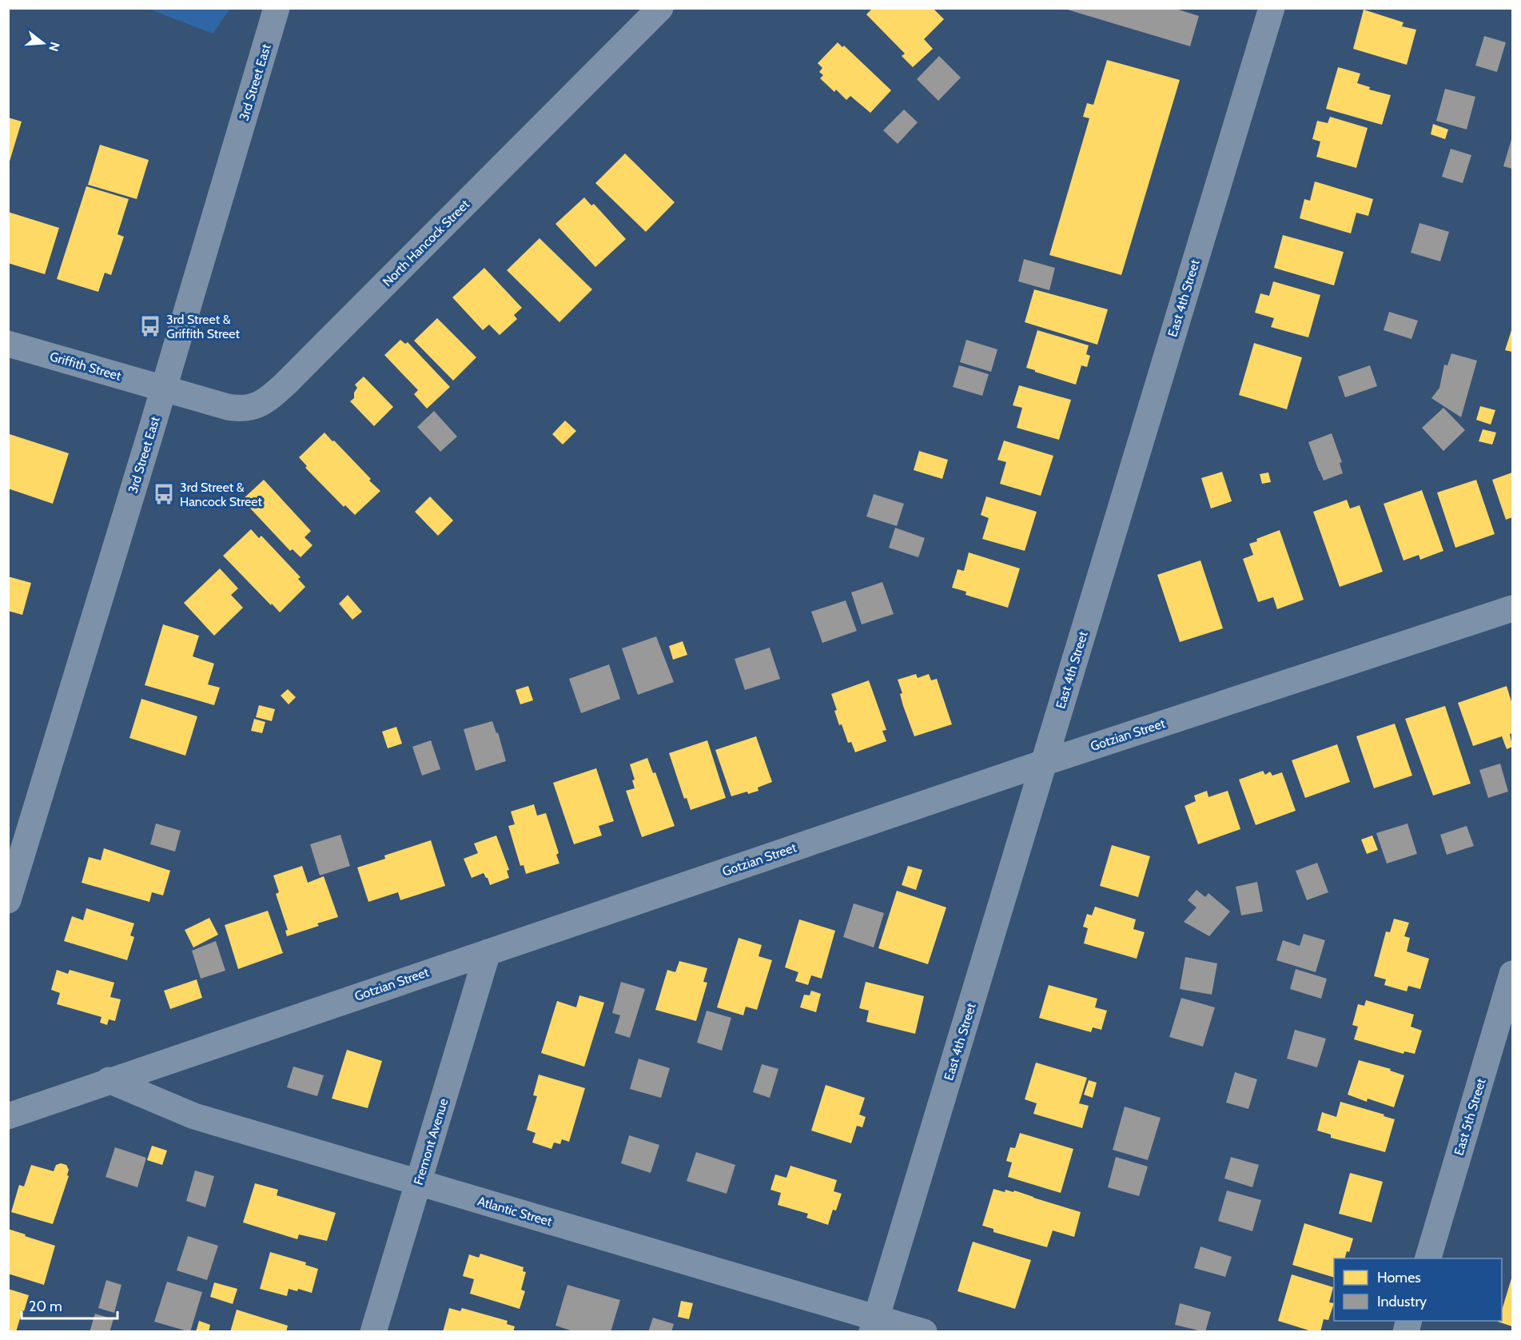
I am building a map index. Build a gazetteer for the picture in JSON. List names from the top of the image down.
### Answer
{
  "streets": {
    "street": [
      "3rd Street East",
      "North Hancock Street",
      "East 4th Street",
      "Griffith Street",
      "Gotzian Street",
      "East 5th Street",
      "Fremont Avenue",
      "Atlantic Street"
    ]
  },
  "crossings": [
    ["3rd Street East", "North Hancock Street"],
    ["3rd Street East", "Griffith Street"],
    ["North Hancock Street", "Griffith Street"],
    ["East 4th Street", "Gotzian Street"],
    ["East 4th Street", "Atlantic Street"],
    ["Gotzian Street", "Fremont Avenue"],
    ["Gotzian Street", "Atlantic Street"],
    ["Fremont Avenue", "Atlantic Street"]
  ],
  "places": {
    "bus stop": ["3rd Street & Griffith Street", "3rd Street & Hancock Street"]
  },
  "legend": ["Homes", "Industry"],
  "scale_bar": "20 m",
  "north": "right"
}
